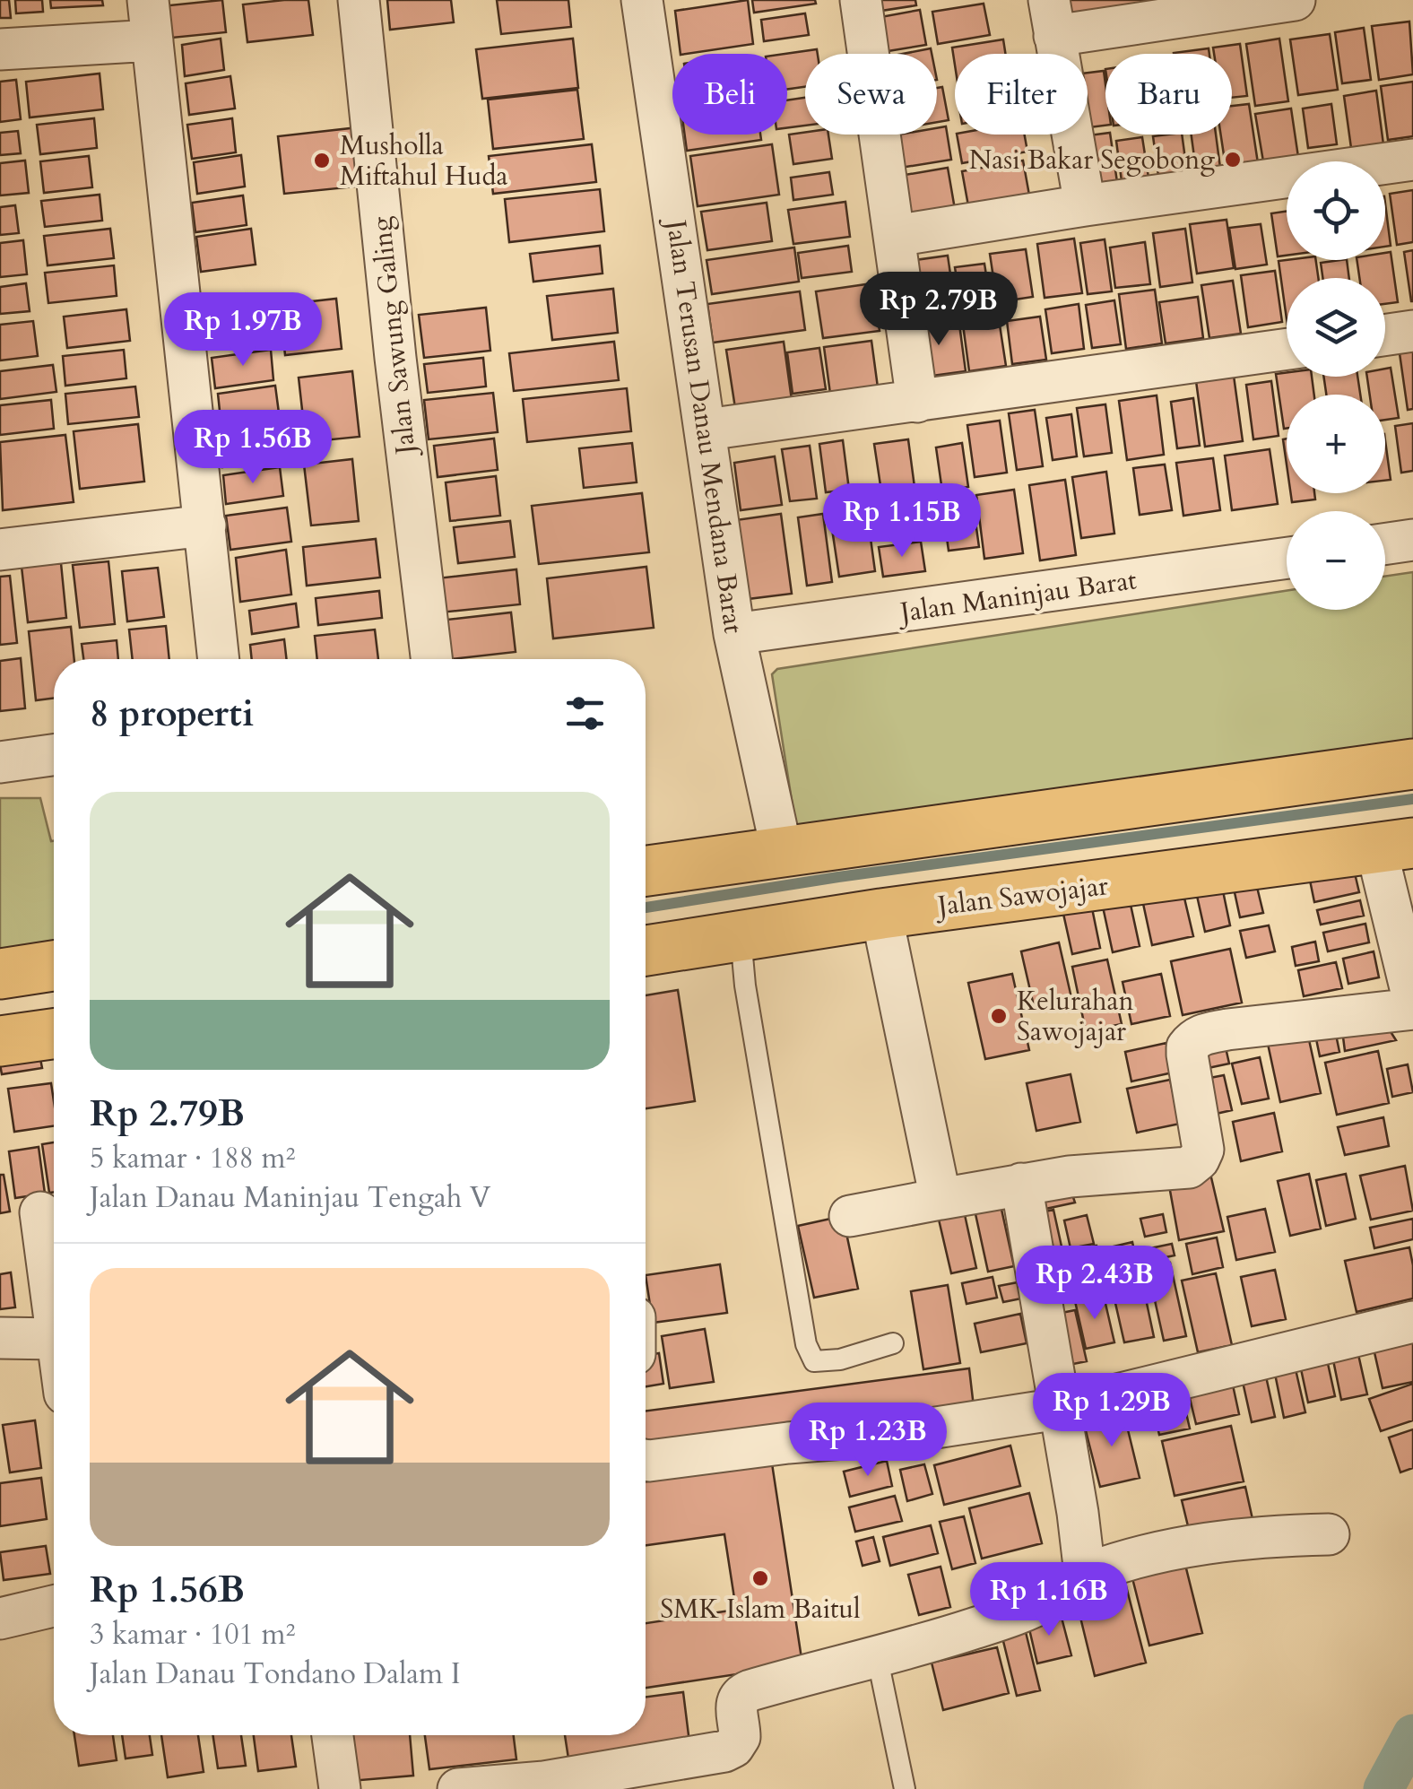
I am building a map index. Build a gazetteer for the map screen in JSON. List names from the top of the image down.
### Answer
{
  "streets": {
    "main road": ["Jalan Sawojajar"],
    "street": ["Jalan Sawung Galing", "Jalan Terusan Danau Mendana Barat", "Jalan Maninjau Barat"]
  },
  "crossings": [
    ["Jalan Terusan Danau Mendana Barat", "Jalan Maninjau Barat"],
    ["Jalan Terusan Danau Mendana Barat", "Jalan Sawojajar"]
  ],
  "places": [
    "Nasi Bakar Segobong",
    "Musholla Miftahul Huda",
    "Kelurahan Sawojajar",
    "SMK Islam Baitul"
  ],
  "page": {
    "chip": [
      "Beli",
      "Sewa",
      "Filter",
      "Baru"
    ],
    "map_buttons": ["+", "−"],
    "price": [
      "Rp 2.79B",
      "Rp 1.97B",
      "Rp 1.56B",
      "Rp 1.15B",
      "Rp 2.43B",
      "Rp 1.29B",
      "Rp 1.23B",
      "Rp 1.16B"
    ],
    "heading": "8 properti",
    "list": [
      {
        "name": "Rp 2.79B",
        "note": "5 kamar · 188 m² · Jalan Danau Maninjau Tengah V"
      },
      {
        "name": "Rp 1.56B",
        "note": "3 kamar · 101 m² · Jalan Danau Tondano Dalam I"
      }
    ]
  }
}
